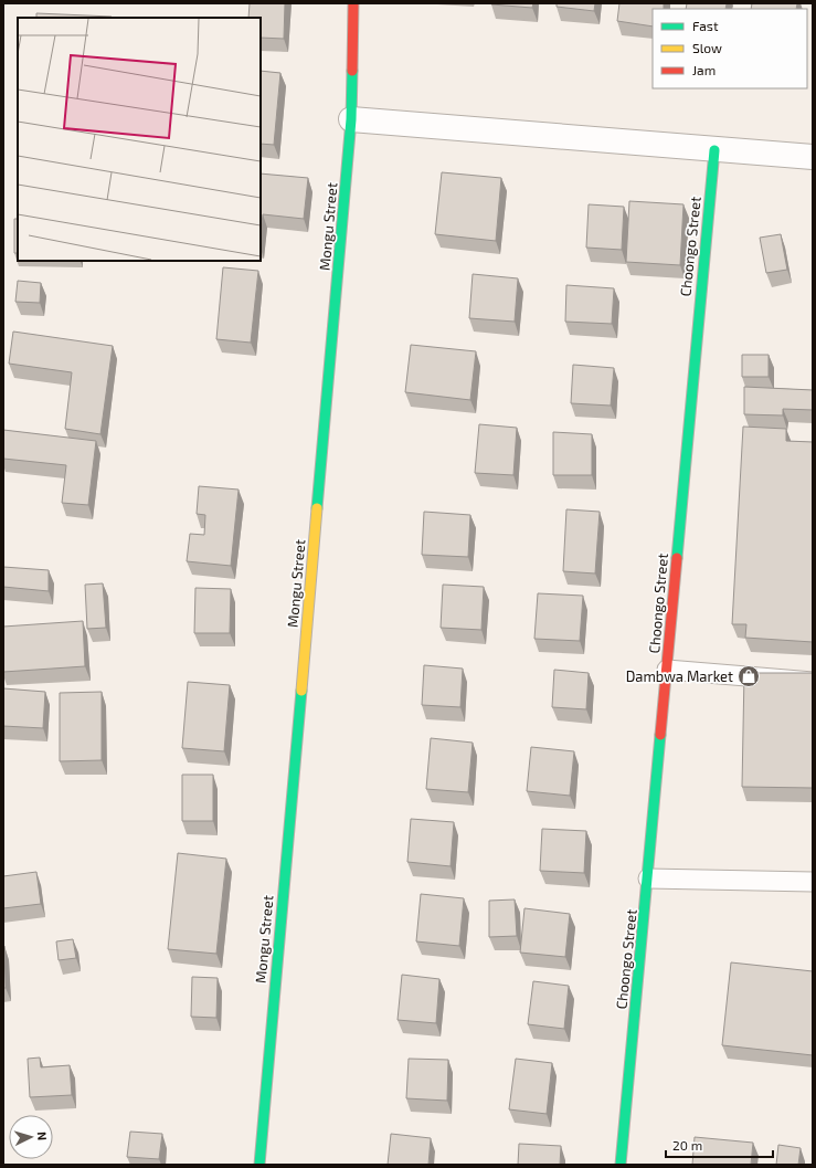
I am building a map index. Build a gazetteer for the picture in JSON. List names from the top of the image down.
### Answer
{
  "streets": {
    "street": ["Mongu Street", "Choongo Street"]
  },
  "places": {
    "shop": ["Dambwa Market"]
  },
  "legend": ["Fast", "Slow", "Jam"],
  "scale_bar": "20 m",
  "north": "right"
}
